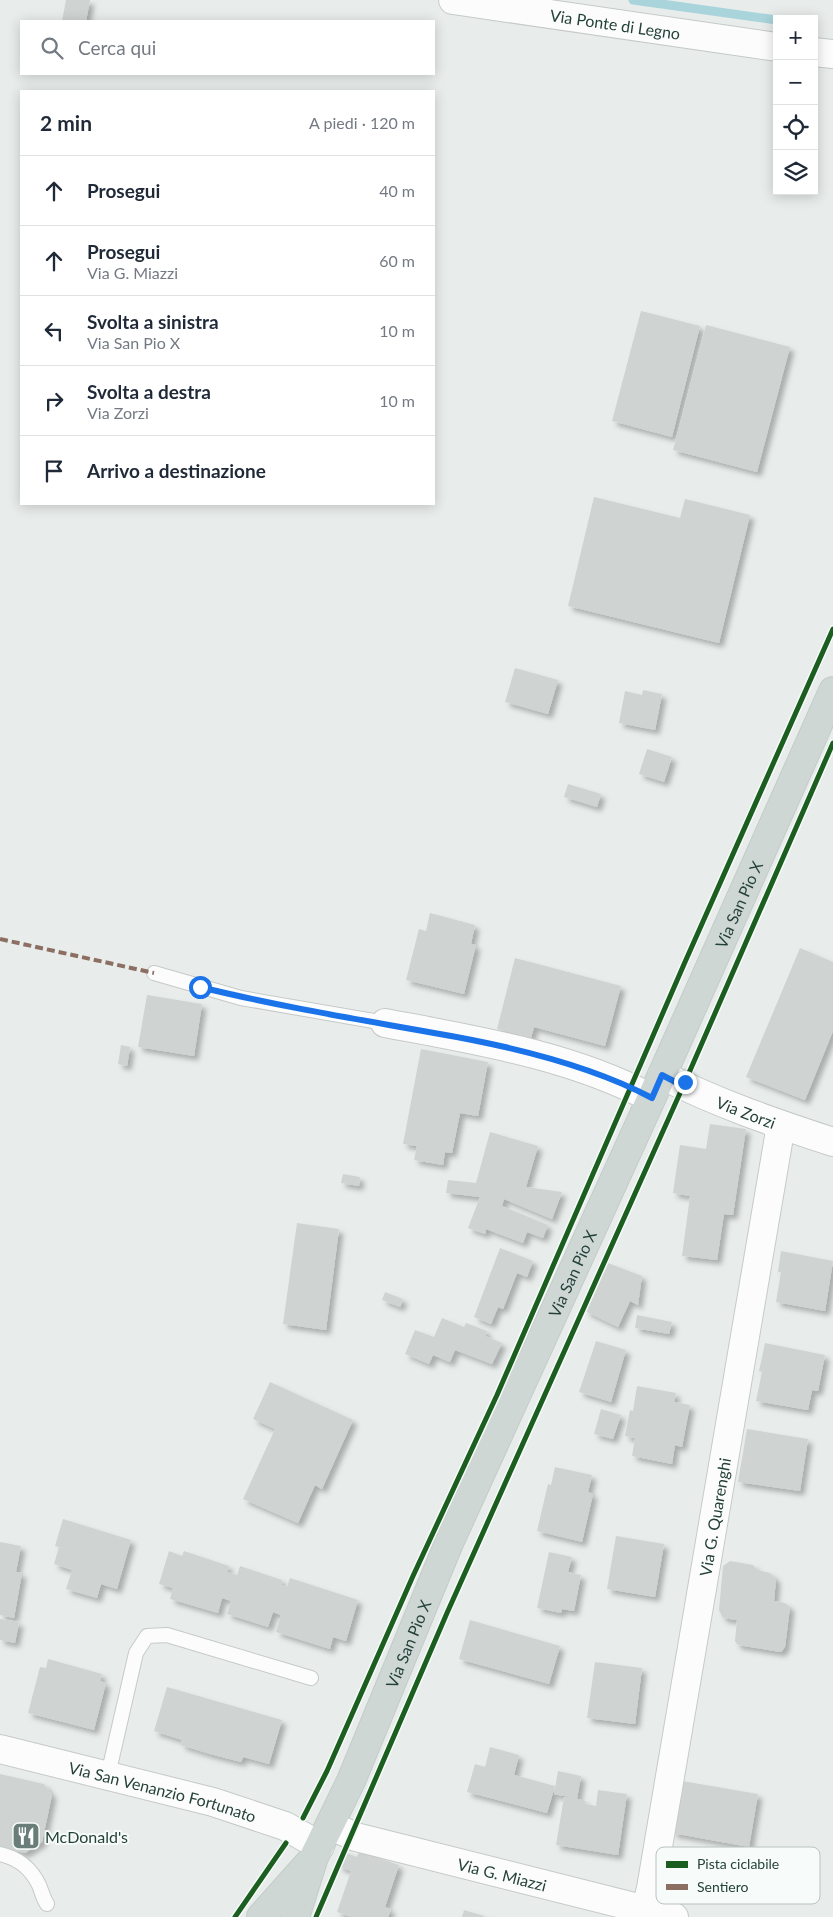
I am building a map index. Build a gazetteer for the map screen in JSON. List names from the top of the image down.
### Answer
{
  "streets": {
    "main road": ["Via San Pio X"],
    "street": [
      "Via Ponte di Legno",
      "Via Zorzi",
      "Via G. Quarenghi",
      "Via San Venanzio Fortunato",
      "Via G. Miazzi"
    ]
  },
  "crossings": [
    ["Via San Pio X", "Via Zorzi"],
    ["Via San Pio X", "Via San Venanzio Fortunato"],
    ["Via San Pio X", "Via G. Miazzi"],
    ["Via Zorzi", "Via G. Quarenghi"],
    ["Via G. Quarenghi", "Via G. Miazzi"],
    ["Via San Venanzio Fortunato", "Via G. Miazzi"]
  ],
  "places": {
    "restaurant": ["McDonald's"]
  },
  "legend": ["Pista ciclabile", "Sentiero"],
  "page": {
    "map_buttons": ["+", "−"],
    "search": "Cerca qui",
    "heading": ["2 min", "A piedi · 120 m"],
    "list": [
      ["Prosegui", "40 m"],
      ["Prosegui", "Via G. Miazzi", "60 m"],
      ["Svolta a sinistra", "Via San Pio X", "10 m"],
      ["Svolta a destra", "Via Zorzi", "10 m"],
      "Arrivo a destinazione"
    ]
  }
}
